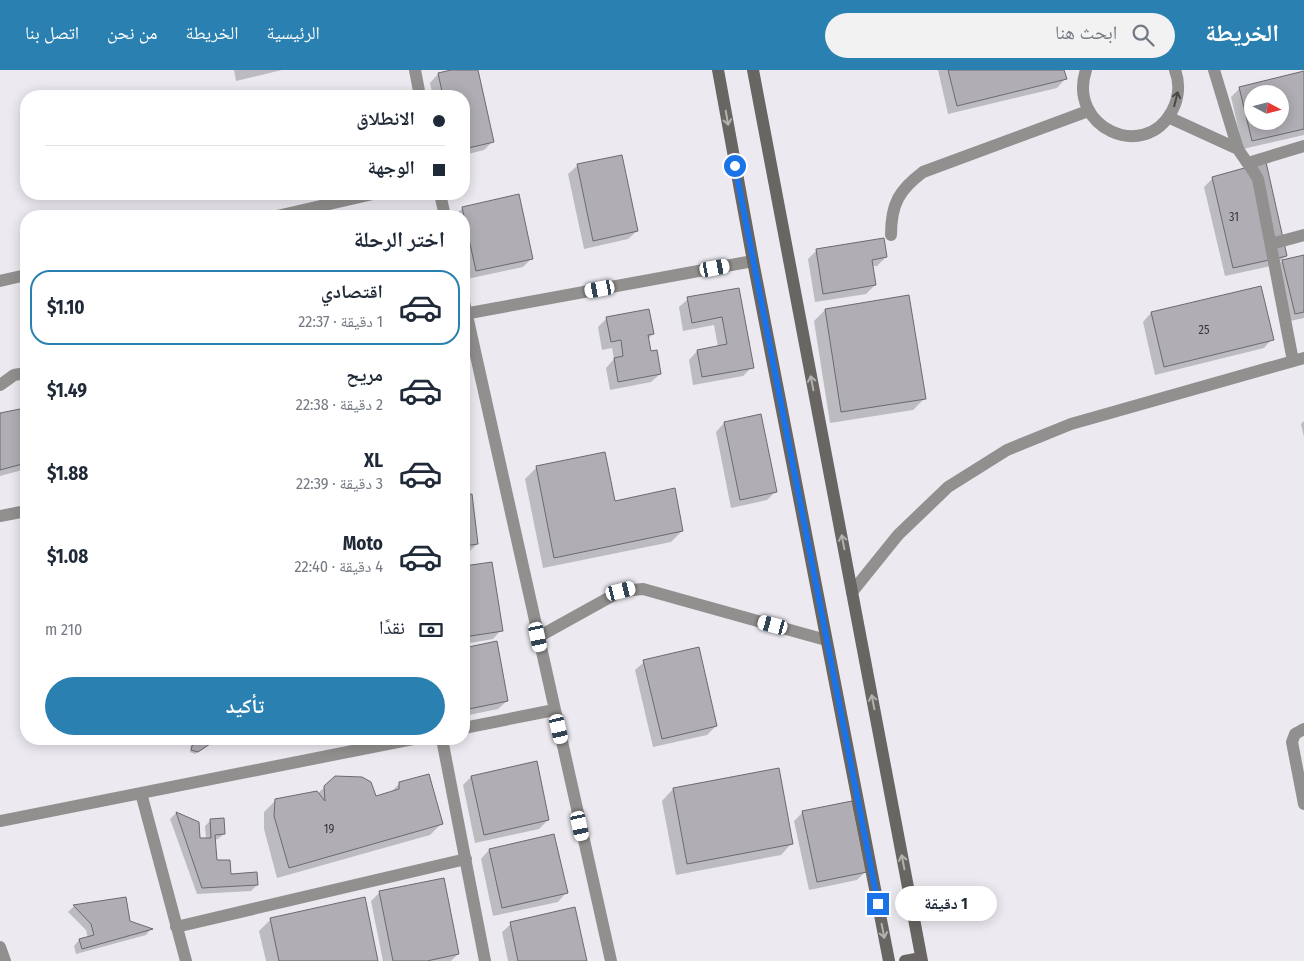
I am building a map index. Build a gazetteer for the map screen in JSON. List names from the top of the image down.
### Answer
{
  "house_numbers": ["31", "25", "19"],
  "north": "right",
  "page": {
    "header": "الخريطة",
    "search": "ابحث هنا",
    "nav": [
      "الرئيسية",
      "الخريطة",
      "من نحن",
      "اتصل بنا"
    ],
    "banner": ["الانطلاق", "الوجهة"],
    "heading": "اختر الرحلة",
    "list": [
      {
        "name": "اقتصادي",
        "note": "1 دقيقة · 22:37",
        "value": "$1.10"
      },
      {
        "name": "مريح",
        "note": "2 دقيقة · 22:38",
        "value": "$1.49"
      },
      {
        "name": "XL",
        "note": "3 دقيقة · 22:39",
        "value": "$1.88"
      },
      {
        "name": "Moto",
        "note": "4 دقيقة · 22:40",
        "value": "$1.08"
      }
    ],
    "pay": ["نقدًا", "210 m"],
    "buttons": "تأكيد",
    "bubble": "1 دقيقة"
  }
}
